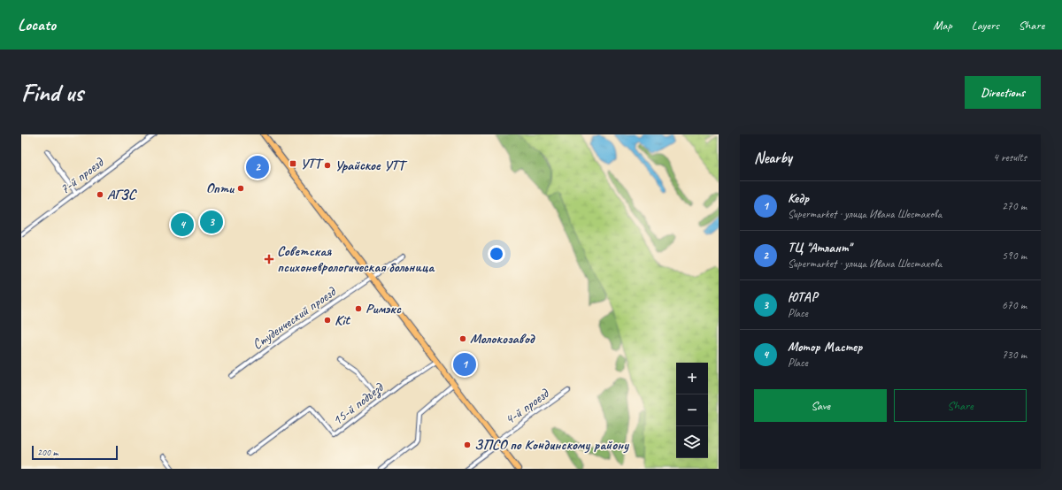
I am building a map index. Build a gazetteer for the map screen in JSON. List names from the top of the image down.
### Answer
{
  "streets": {
    "street": [
      "7-й проезд",
      "Студенческий проезд",
      "15-й подъезд",
      "4-й проезд"
    ]
  },
  "places": {
    "transit": ["УТТ"],
    "other": [
      "Урайское УТТ",
      "Опти",
      "АГЗС",
      "Римэкс",
      "Kit",
      "Молокозавод",
      "ЗПСО по Кондинскому району"
    ],
    "health": ["Советская психоневрологическая больница"]
  },
  "scale_bar": "200 m",
  "page": {
    "header": "Locato",
    "nav": ["Map", "Layers", "Share"],
    "buttons": [
      "Directions",
      ["Save", "Share"]
    ],
    "title": "Find us",
    "heading": ["Nearby", "4 results"],
    "pins": [
      "2",
      "3",
      "4",
      "1"
    ],
    "list": [
      {
        "mark": "1",
        "name": "Кедр",
        "note": "Supermarket · улица Ивана Шестакова",
        "value": "270 m"
      },
      {
        "mark": "2",
        "name": "ТЦ \"Атлант\"",
        "note": "Supermarket · улица Ивана Шестакова",
        "value": "590 m"
      },
      {
        "mark": "3",
        "name": "ЮТАР",
        "note": "Place",
        "value": "670 m"
      },
      {
        "mark": "4",
        "name": "Мотор Мастер",
        "note": "Place",
        "value": "730 m"
      }
    ],
    "map_buttons": ["+", "−"],
    "scale": "200 m"
  }
}
